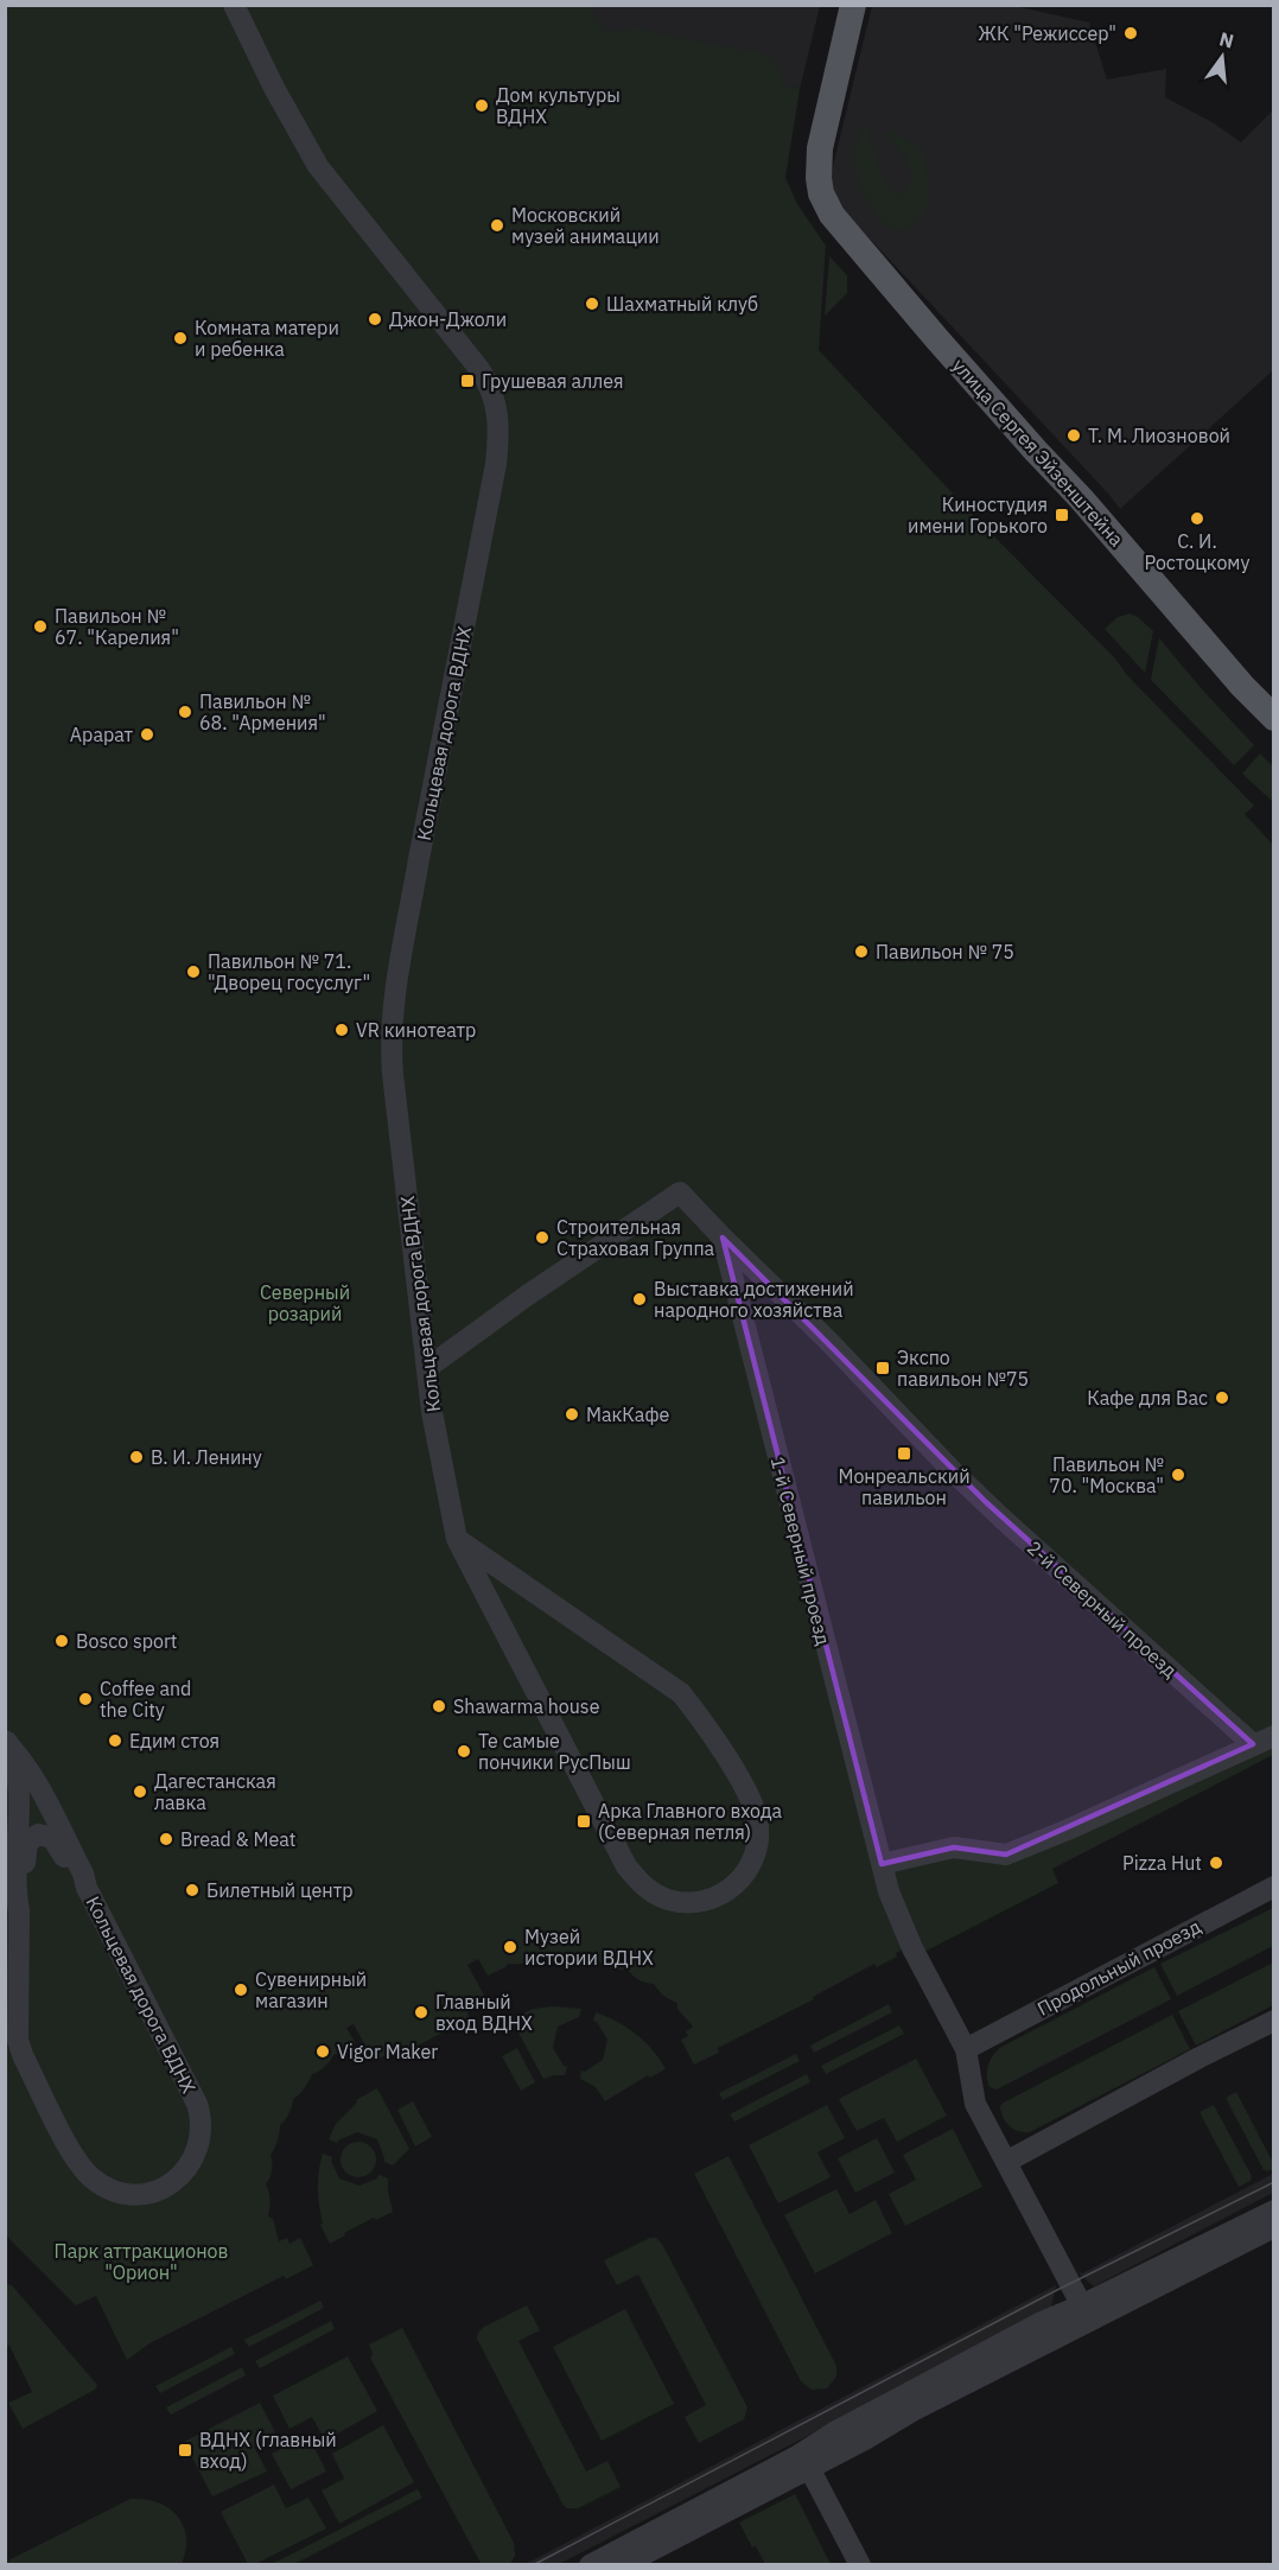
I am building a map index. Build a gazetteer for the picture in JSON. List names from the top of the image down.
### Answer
{
  "streets": {
    "main road": ["улица Сергея Эйзенштейна"],
    "street": [
      "Кольцевая дорога ВДНХ",
      "1-й Северный проезд",
      "2-й Северный проезд",
      "Продольный проезд"
    ]
  },
  "crossings": [
    ["Кольцевая дорога ВДНХ", "2-й Северный проезд"],
    ["1-й Северный проезд", "2-й Северный проезд"],
    ["1-й Северный проезд", "Продольный проезд"]
  ],
  "parks": ["Северный розарий", "Парк аттракционов \"Орион\""],
  "places": {
    "other": [
      "ЖК \"Режиссер\"",
      "Дом культуры ВДНХ",
      "Московский музей анимации",
      "Шахматный клуб",
      "Джон-Джоли",
      "Комната матери и ребенка",
      "Т. М. Лиозновой",
      "С. И. Ростоцкому",
      "Павильон № 67. \"Карелия\"",
      "Павильон № 68. \"Армения\"",
      "Арарат",
      "Павильон № 75",
      "Павильон № 71. \"Дворец госуслуг\"",
      "VR кинотеатр",
      "Строительная Страховая Группа",
      "Выставка достижений народного хозяйства",
      "Кафе для Вас",
      "МакКафе",
      "В. И. Ленину",
      "Павильон № 70. \"Москва\"",
      "Bosco sport",
      "Coffee and the City",
      "Shawarma house",
      "Едим стоя",
      "Те самые пончики РусПыш",
      "Дагестанская лавка",
      "Bread & Meat",
      "Pizza Hut",
      "Билетный центр",
      "Музей истории ВДНХ",
      "Сувенирный магазин",
      "Главный вход ВДНХ",
      "Vigor Maker"
    ],
    "transit": [
      "Грушевая аллея",
      "Киностудия имени Горького",
      "Экспо павильон №75",
      "Монреальский павильон",
      "Арка Главного входа (Северная петля)",
      "ВДНХ (главный вход)"
    ]
  },
  "north": "top"
}
